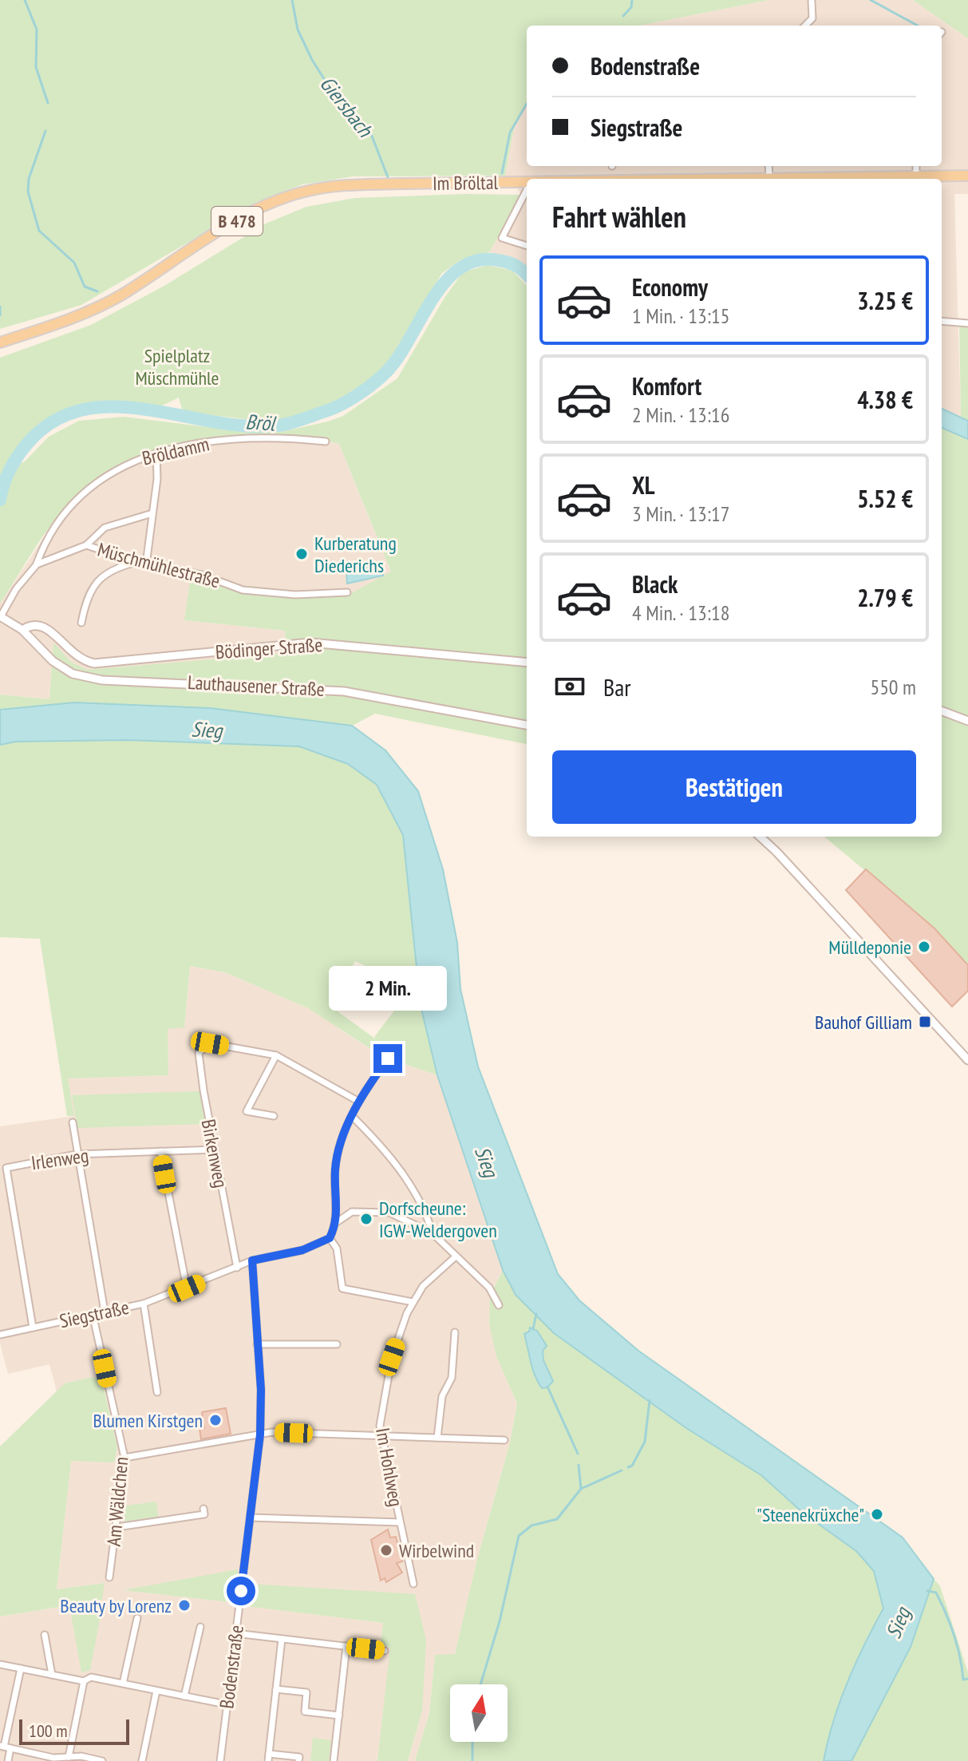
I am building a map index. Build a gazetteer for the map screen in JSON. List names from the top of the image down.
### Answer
{
  "streets": {
    "main road": ["Im Bröltal", "B 478"],
    "street": [
      "Bröldamm",
      "Müschmühlestraße",
      "Bödinger Straße",
      "Lauthausener Straße",
      "Birkenweg",
      "Irlenweg",
      "Siegstraße",
      "Im Hohlweg",
      "Am Wäldchen",
      "Bodenstraße"
    ]
  },
  "crossings": [
    ["Bröldamm", "Müschmühlestraße"],
    ["Müschmühlestraße", "Lauthausener Straße"],
    ["Bödinger Straße", "Lauthausener Straße"],
    ["Birkenweg", "Irlenweg"],
    ["Birkenweg", "Siegstraße"],
    ["Irlenweg", "Siegstraße"],
    ["Siegstraße", "Am Wäldchen"],
    ["Siegstraße", "Bodenstraße"]
  ],
  "water": ["Giersbach", "Bröl", "Sieg"],
  "parks": ["Spielplatz Müschmühle"],
  "places": {
    "other": [
      "Kurberatung Diederichs",
      "Mülldeponie",
      "Dorfscheune: IGW-Weldergoven",
      "Blumen Kirstgen",
      "\"Steenekrüxche\"",
      "Wirbelwind",
      "Beauty by Lorenz"
    ],
    "transit": ["Bauhof Gilliam"]
  },
  "scale_bar": "100 m",
  "north": "top",
  "page": {
    "banner": ["Bodenstraße", "Siegstraße"],
    "heading": "Fahrt wählen",
    "list": [
      {
        "name": "Economy",
        "note": "1 Min. · 13:15",
        "value": "3.25 €"
      },
      {
        "name": "Komfort",
        "note": "2 Min. · 13:16",
        "value": "4.38 €"
      },
      {
        "name": "XL",
        "note": "3 Min. · 13:17",
        "value": "5.52 €"
      },
      {
        "name": "Black",
        "note": "4 Min. · 13:18",
        "value": "2.79 €"
      }
    ],
    "pay": ["Bar", "550 m"],
    "buttons": "Bestätigen",
    "bubble": "2 Min.",
    "scale": "100 m"
  }
}
